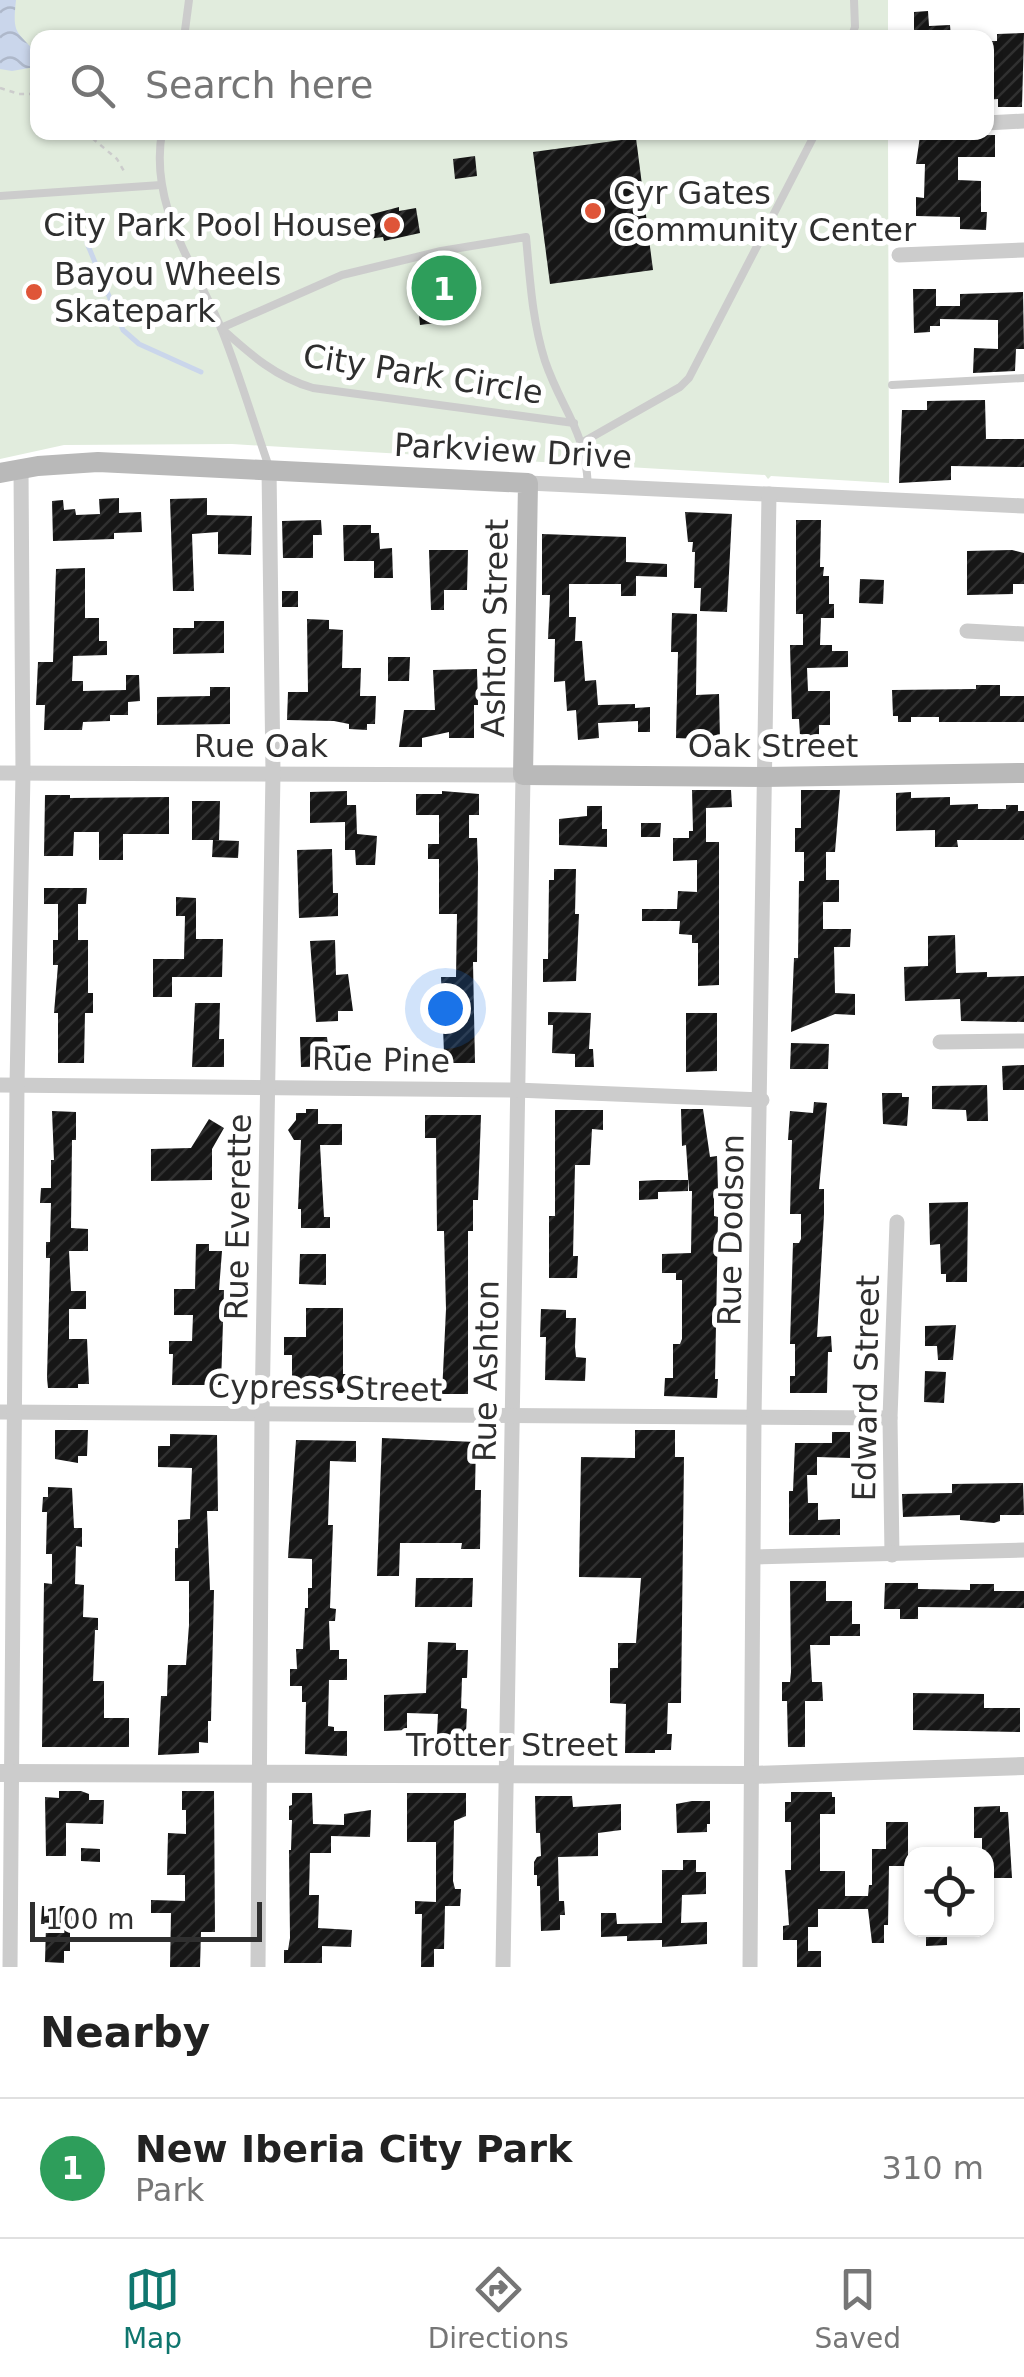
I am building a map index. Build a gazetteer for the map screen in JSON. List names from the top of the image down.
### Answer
{
  "streets": {
    "main road": ["Parkview Drive", "Ashton Street", "Oak Street"],
    "street": [
      "Rue Oak",
      "Rue Pine",
      "Rue Everette",
      "Rue Dodson",
      "Rue Ashton",
      "Cypress Street",
      "Edward Street",
      "Trotter Street"
    ],
    "lane": ["City Park Circle"]
  },
  "crossings": [
    ["City Park Circle", "Parkview Drive"],
    ["City Park Circle", "Rue Everette"],
    ["Parkview Drive", "Ashton Street"],
    ["Parkview Drive", "Rue Everette"],
    ["Parkview Drive", "Rue Dodson"],
    ["Ashton Street", "Rue Oak"],
    ["Ashton Street", "Oak Street"],
    ["Ashton Street", "Rue Ashton"],
    ["Rue Oak", "Oak Street"],
    ["Rue Oak", "Rue Everette"],
    ["Rue Oak", "Rue Ashton"],
    ["Oak Street", "Rue Dodson"],
    ["Oak Street", "Rue Ashton"],
    ["Rue Pine", "Rue Everette"],
    ["Rue Pine", "Rue Dodson"],
    ["Rue Pine", "Rue Ashton"],
    ["Rue Everette", "Cypress Street"],
    ["Rue Everette", "Trotter Street"],
    ["Rue Dodson", "Cypress Street"],
    ["Rue Dodson", "Trotter Street"],
    ["Rue Ashton", "Cypress Street"],
    ["Rue Ashton", "Trotter Street"],
    ["Cypress Street", "Edward Street"]
  ],
  "places": ["Cyr Gates Community Center", "City Park Pool House", "Bayou Wheels Skatepark"],
  "scale_bar": "100 m",
  "page": {
    "search": "Search here",
    "pins": "1",
    "scale": "100 m",
    "heading": "Nearby",
    "list": [
      {
        "mark": "1",
        "name": "New Iberia City Park",
        "note": "Park",
        "value": "310 m"
      }
    ],
    "nav": ["Map", "Directions", "Saved"]
  }
}
